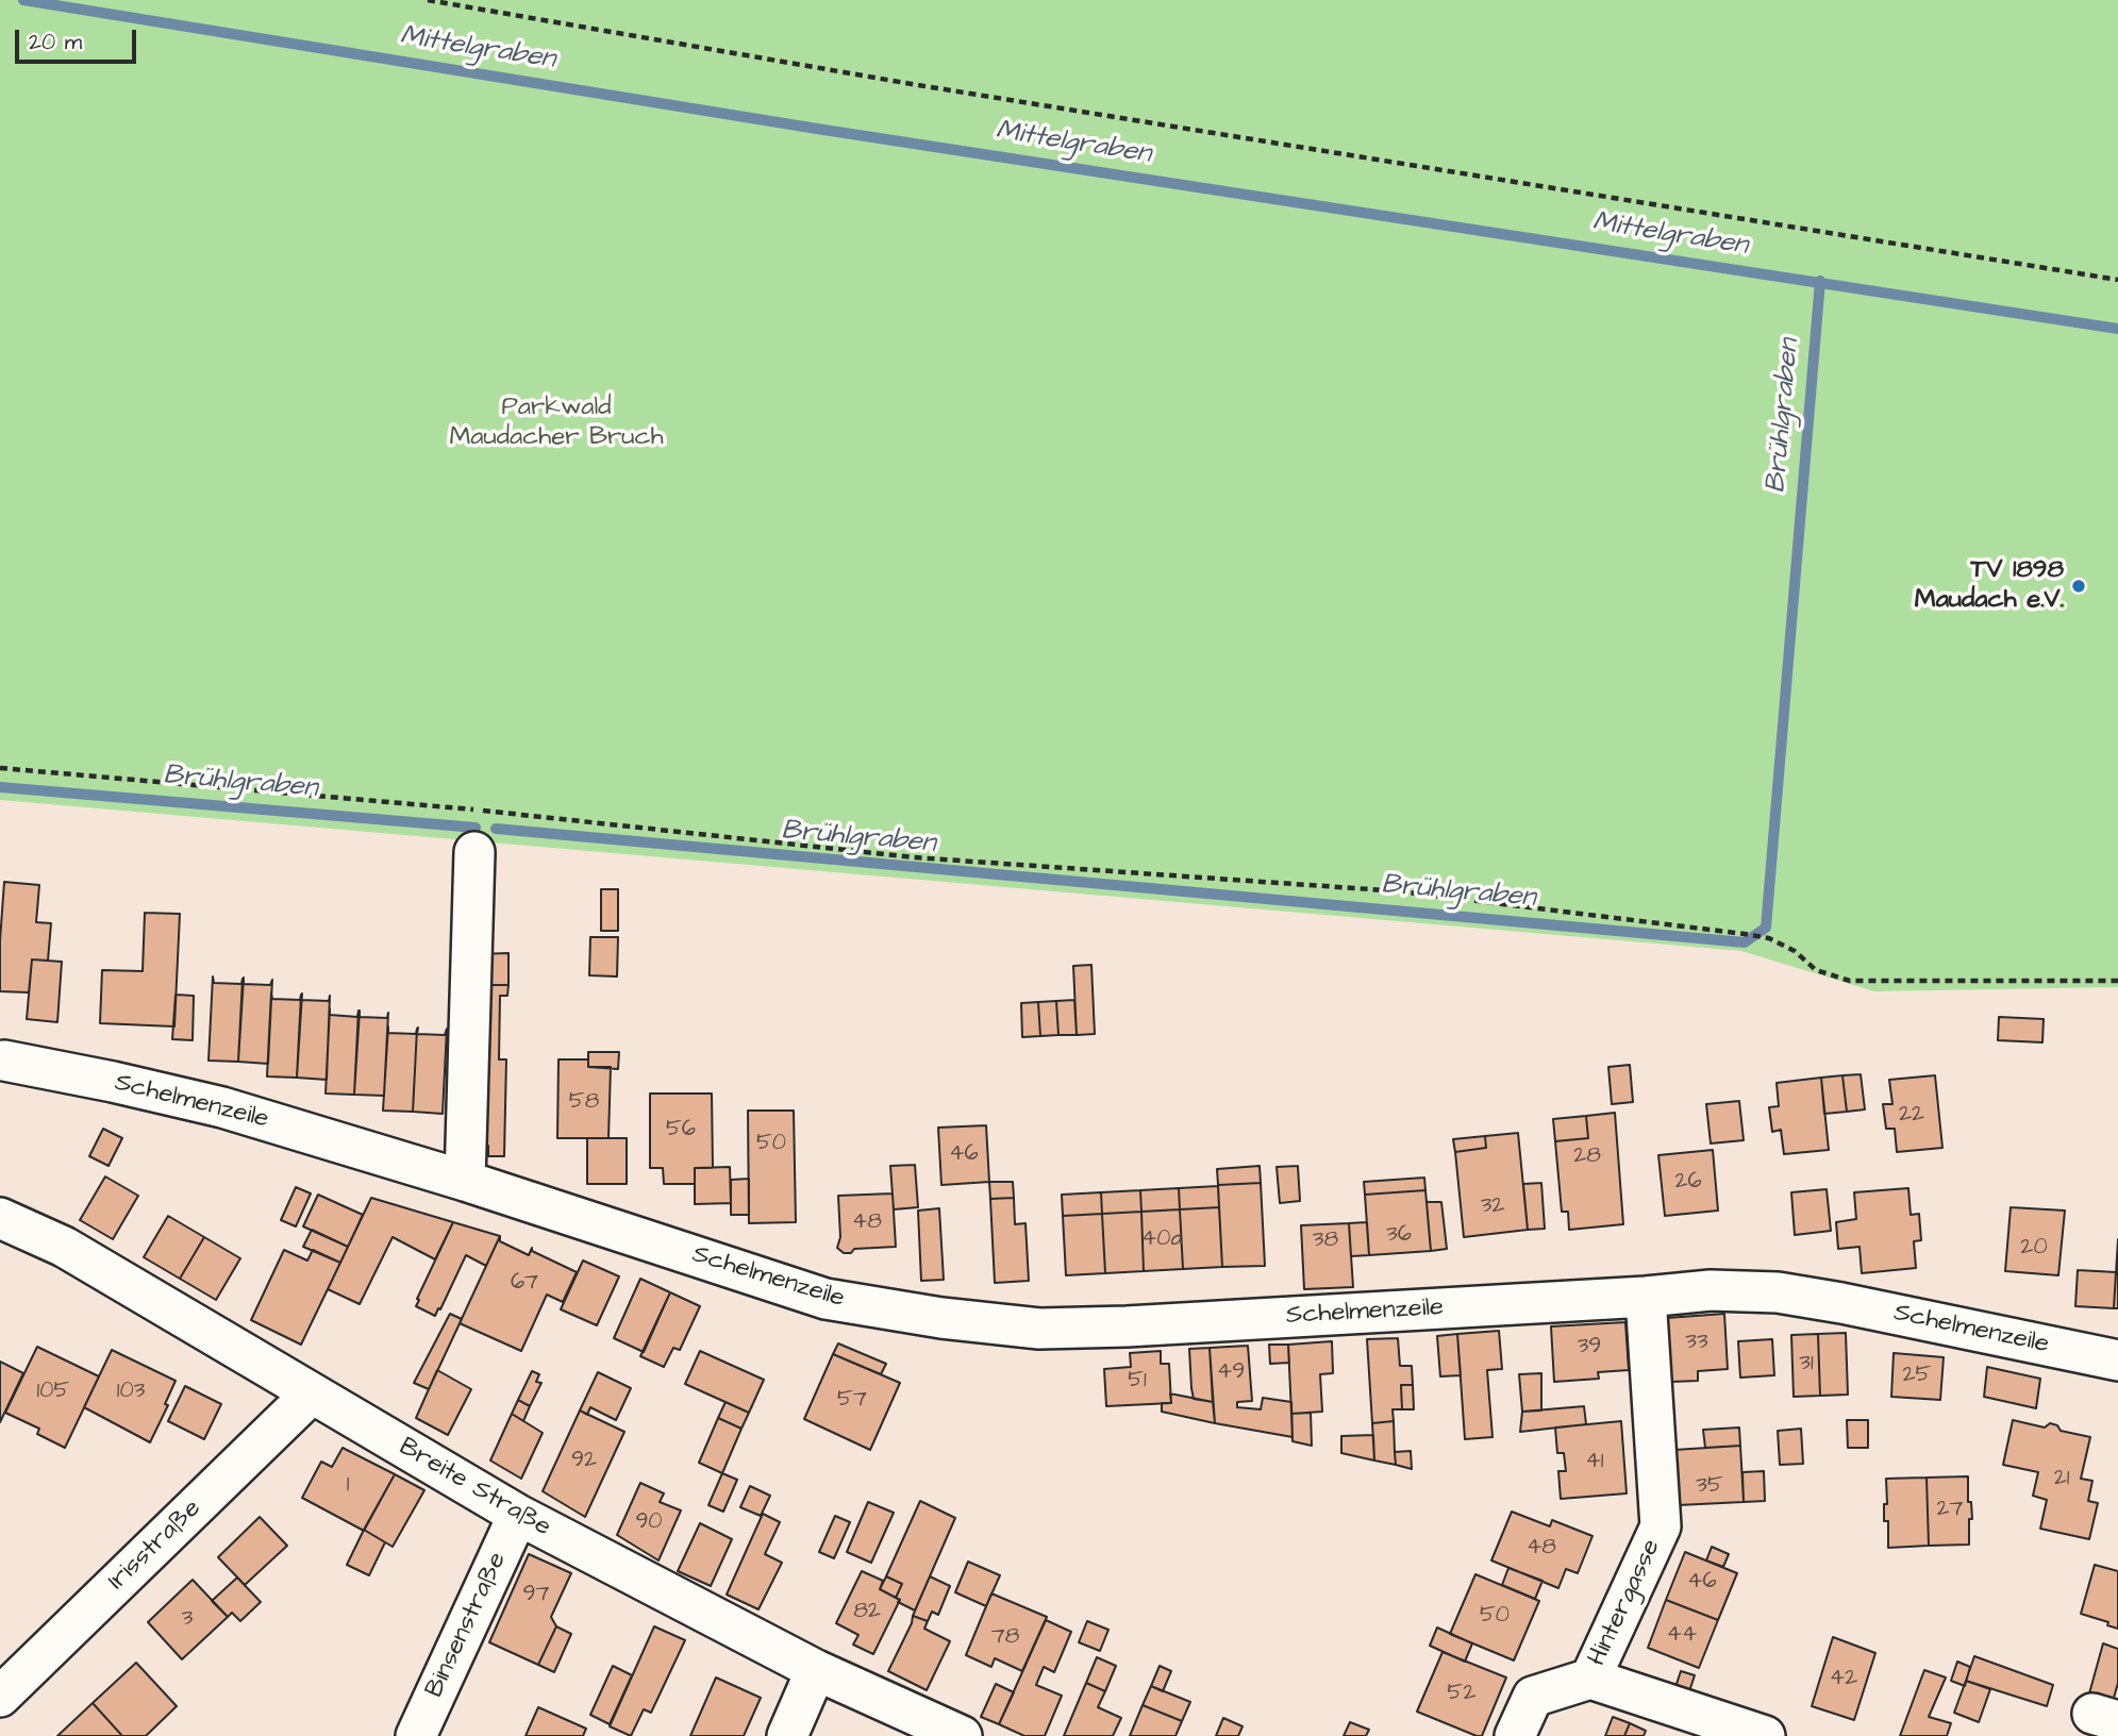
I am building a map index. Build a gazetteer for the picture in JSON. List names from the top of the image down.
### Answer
{
  "streets": {
    "street": [
      "Schelmenzeile",
      "Breite Straße",
      "Irisstraße",
      "Hintergasse",
      "Binsenstraße"
    ]
  },
  "crossings": [
    ["Schelmenzeile", "Hintergasse"],
    ["Breite Straße", "Irisstraße"],
    ["Breite Straße", "Binsenstraße"]
  ],
  "water": ["Mittelgraben", "Brühlgraben"],
  "parks": ["Parkwald Maudacher Bruch"],
  "places": ["TV 1898 Maudach e.V."],
  "house_numbers": [
    "58",
    "22",
    "56",
    "50",
    "46",
    "28",
    "26",
    "32",
    "48",
    "36",
    "40a",
    "38",
    "20",
    "67",
    "33",
    "39",
    "31",
    "49",
    "25",
    "51",
    "105",
    "103",
    "57",
    "92",
    "41",
    "21",
    "1",
    "35",
    "27",
    "90",
    "48",
    "46",
    "97",
    "82",
    "50",
    "3",
    "44",
    "78",
    "42",
    "52"
  ],
  "scale_bar": "20 m"
}
